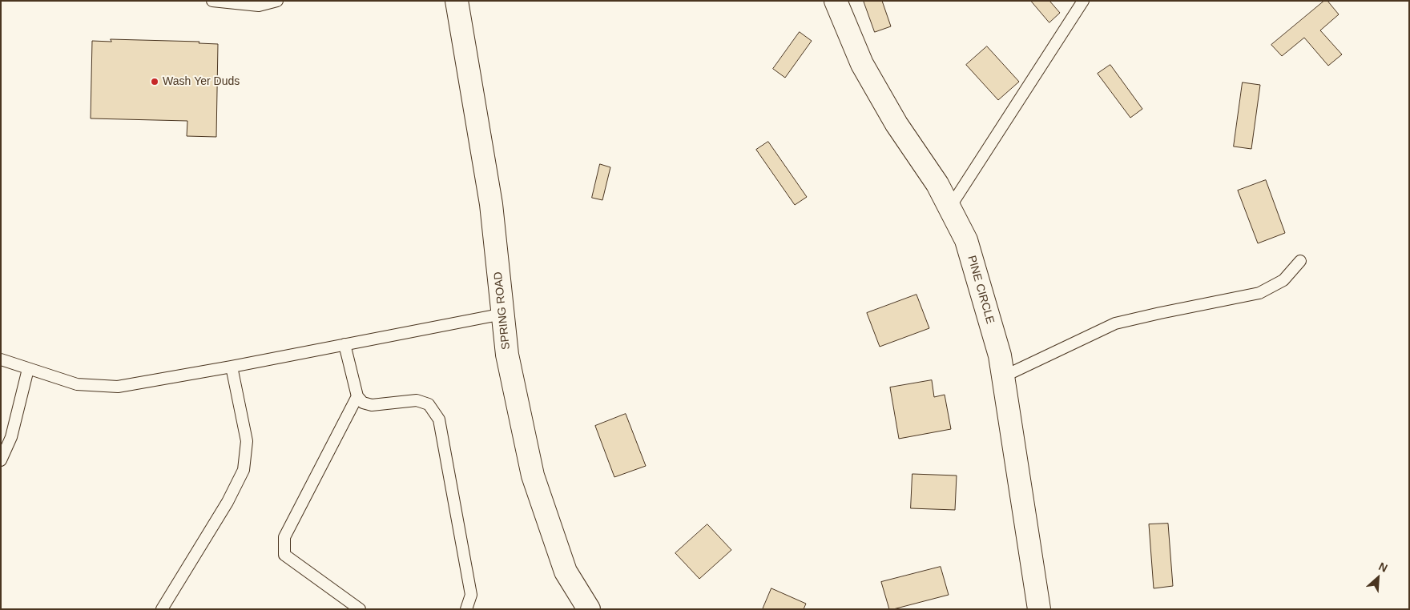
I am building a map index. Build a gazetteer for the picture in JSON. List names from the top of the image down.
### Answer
{
  "streets": {
    "street": ["PINE CIRCLE", "SPRING ROAD"]
  },
  "places": ["Wash Yer Duds"],
  "north": "top right"
}
